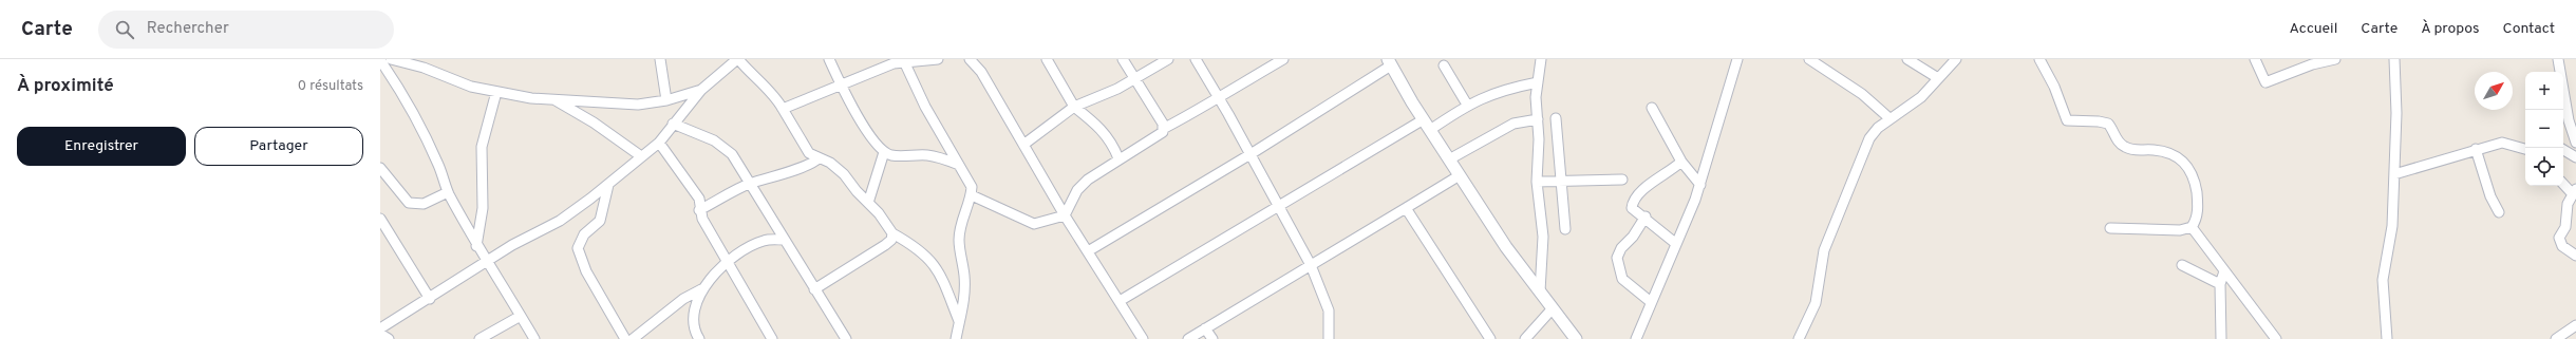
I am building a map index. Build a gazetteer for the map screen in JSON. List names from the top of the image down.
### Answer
{
  "north": "top right",
  "page": {
    "header": "Carte",
    "search": "Rechercher",
    "nav": [
      "Accueil",
      "Carte",
      "À propos",
      "Contact"
    ],
    "heading": ["À proximité", "0 résultats"],
    "map_buttons": ["+", "−"],
    "buttons": ["Enregistrer", "Partager"]
  }
}
